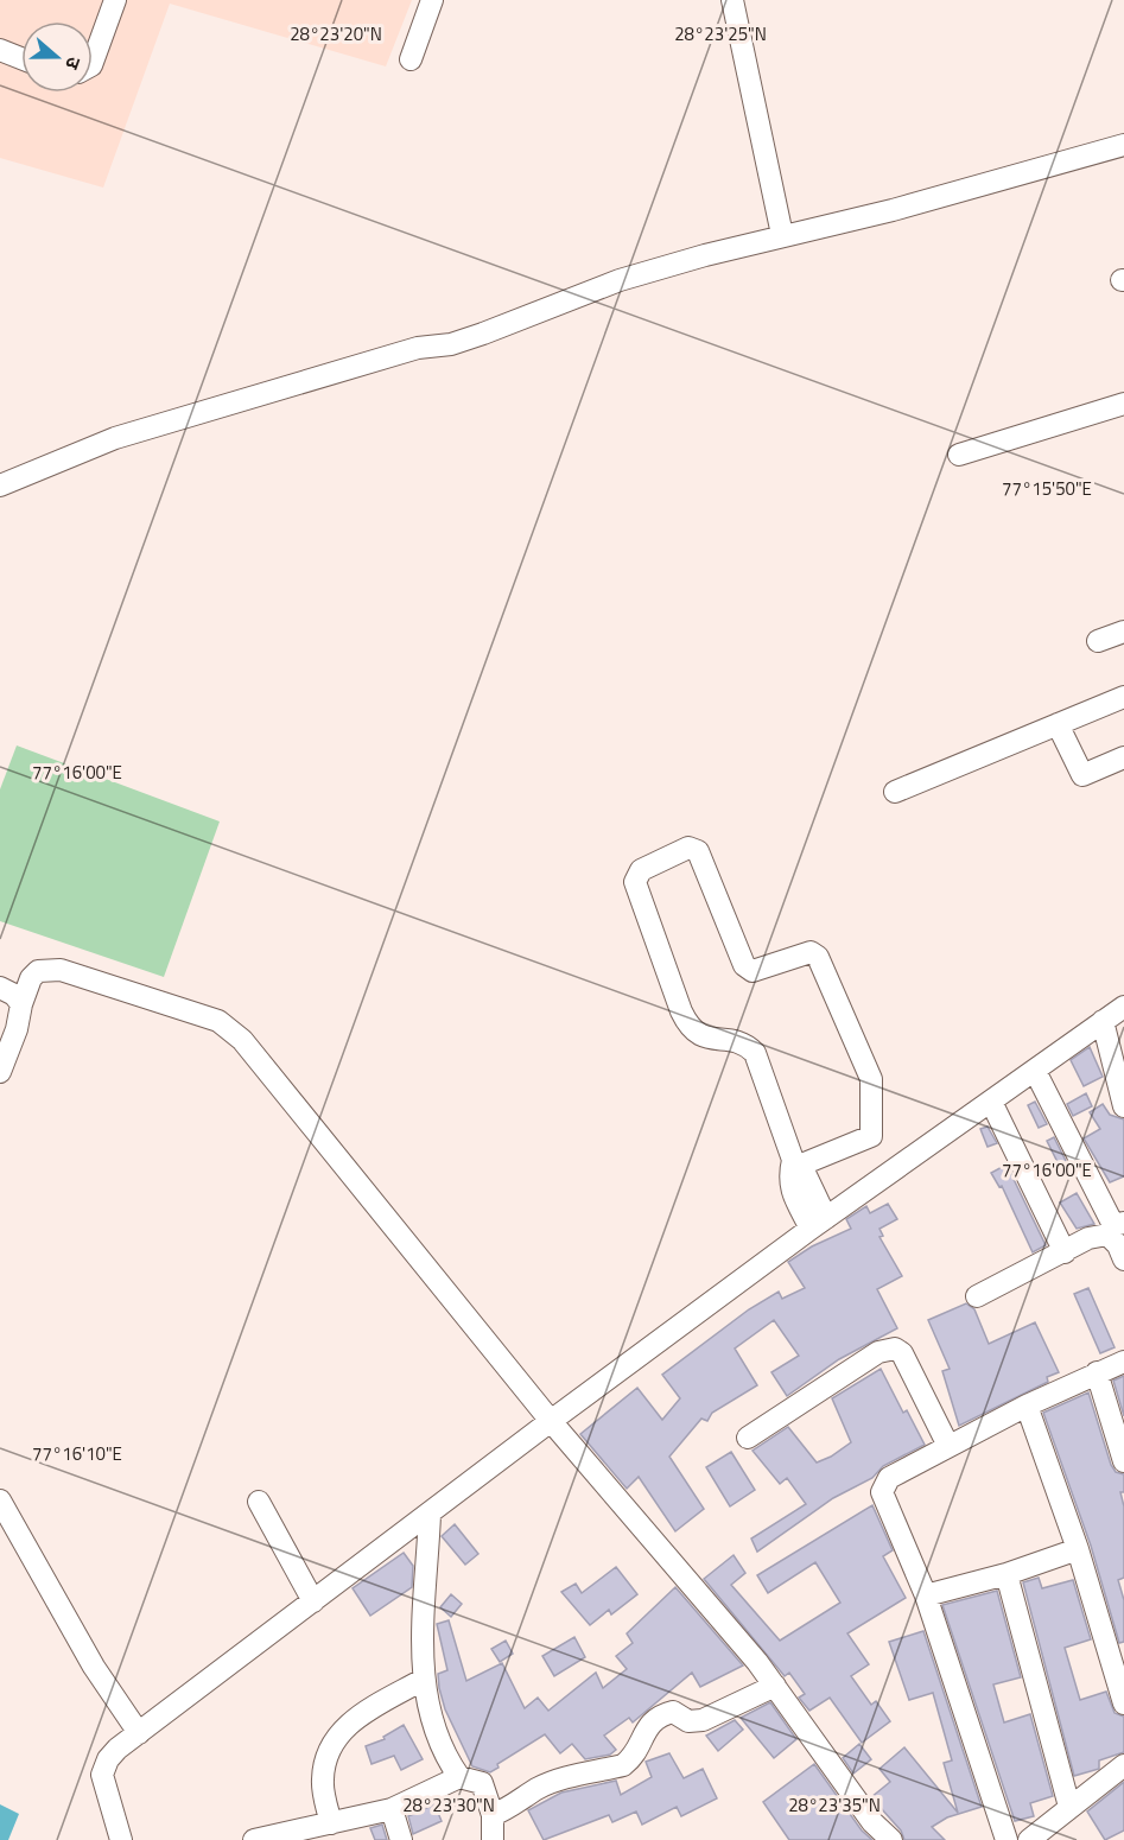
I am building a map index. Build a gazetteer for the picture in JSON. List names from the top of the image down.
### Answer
{
  "north": "right",
  "coordinates": [
    "28°23'20\"N",
    "28°23'25\"N",
    "77°15'50\"E",
    "77°16'00\"E",
    "77°16'10\"E",
    "28°23'30\"N",
    "28°23'35\"N"
  ]
}
